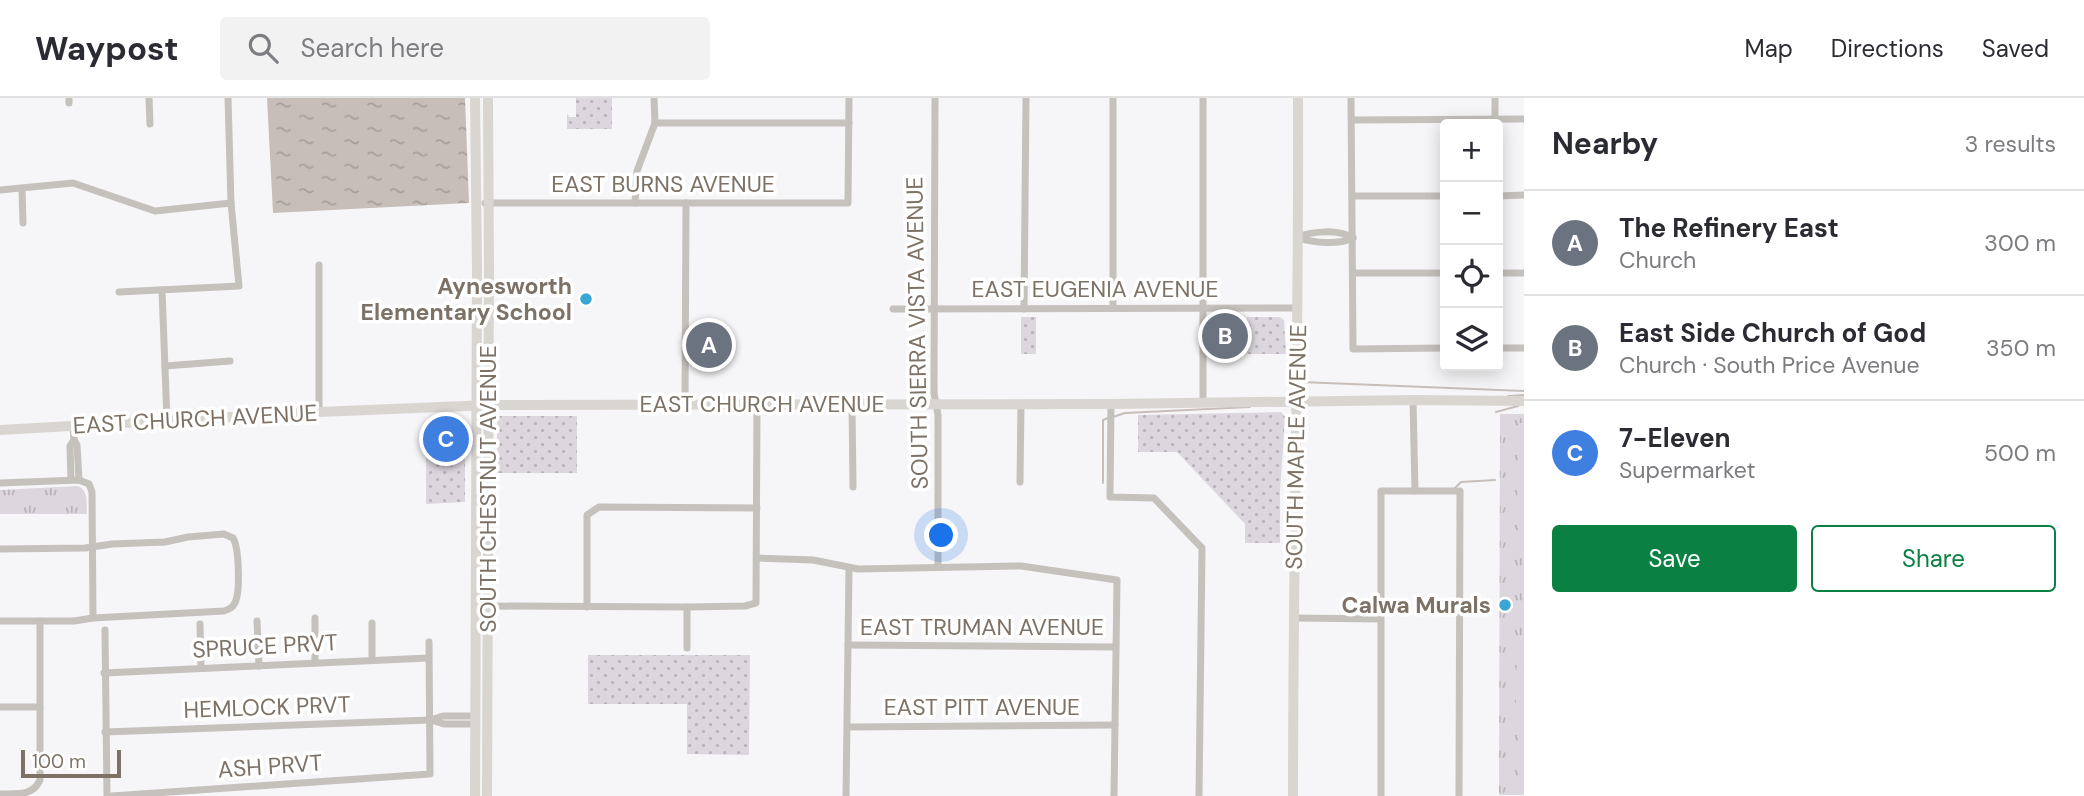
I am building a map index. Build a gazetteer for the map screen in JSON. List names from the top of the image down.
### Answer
{
  "streets": {
    "main road": ["EAST CHURCH AVENUE", "SOUTH MAPLE AVENUE", "SOUTH CHESTNUT AVENUE"],
    "street": [
      "EAST BURNS AVENUE",
      "EAST EUGENIA AVENUE",
      "SOUTH SIERRA VISTA AVENUE",
      "EAST TRUMAN AVENUE",
      "SPRUCE PRVT",
      "HEMLOCK PRVT",
      "EAST PITT AVENUE",
      "ASH PRVT"
    ]
  },
  "crossings": [
    ["EAST BURNS AVENUE", "SOUTH CHESTNUT AVENUE"],
    ["EAST EUGENIA AVENUE", "SOUTH SIERRA VISTA AVENUE"],
    ["EAST EUGENIA AVENUE", "SOUTH MAPLE AVENUE"],
    ["SOUTH SIERRA VISTA AVENUE", "EAST CHURCH AVENUE"],
    ["EAST CHURCH AVENUE", "SOUTH MAPLE AVENUE"],
    ["EAST CHURCH AVENUE", "SOUTH CHESTNUT AVENUE"],
    ["SOUTH CHESTNUT AVENUE", "HEMLOCK PRVT"],
    ["HEMLOCK PRVT", "ASH PRVT"]
  ],
  "places": ["Aynesworth Elementary School", "Calwa Murals"],
  "scale_bar": "100 m",
  "page": {
    "header": "Waypost",
    "search": "Search here",
    "nav": ["Map", "Directions", "Saved"],
    "heading": ["Nearby", "3 results"],
    "map_buttons": ["+", "−"],
    "list": [
      {
        "mark": "A",
        "name": "The Refinery East",
        "note": "Church",
        "value": "300 m"
      },
      {
        "mark": "B",
        "name": "East Side Church of God",
        "note": "Church · South Price Avenue",
        "value": "350 m"
      },
      {
        "mark": "C",
        "name": "7-Eleven",
        "note": "Supermarket",
        "value": "500 m"
      }
    ],
    "pins": ["B", "A", "C"],
    "buttons": ["Save", "Share"],
    "scale": "100 m"
  }
}
